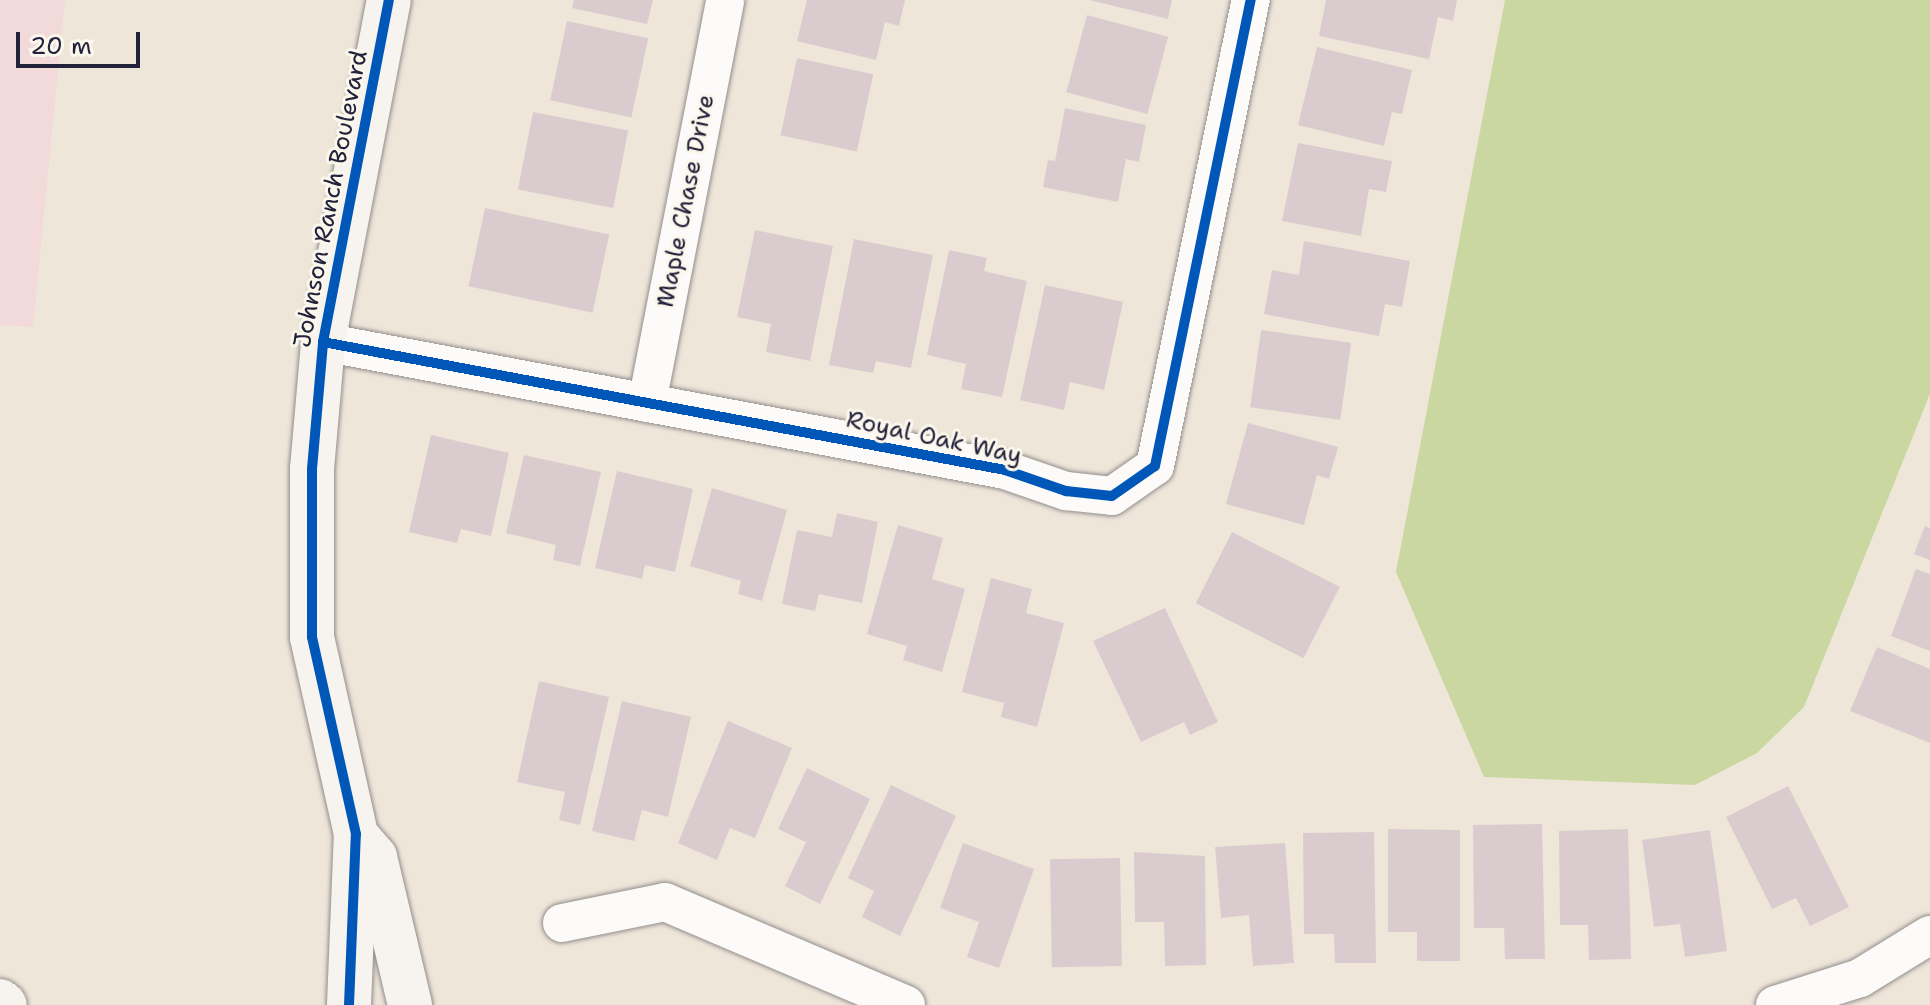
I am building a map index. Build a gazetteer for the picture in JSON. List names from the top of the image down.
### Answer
{
  "streets": {
    "street": ["Johnson Ranch Boulevard", "Maple Chase Drive", "Royal Oak Way"]
  },
  "crossings": [
    ["Johnson Ranch Boulevard", "Royal Oak Way"],
    ["Maple Chase Drive", "Royal Oak Way"]
  ],
  "scale_bar": "20 m"
}
